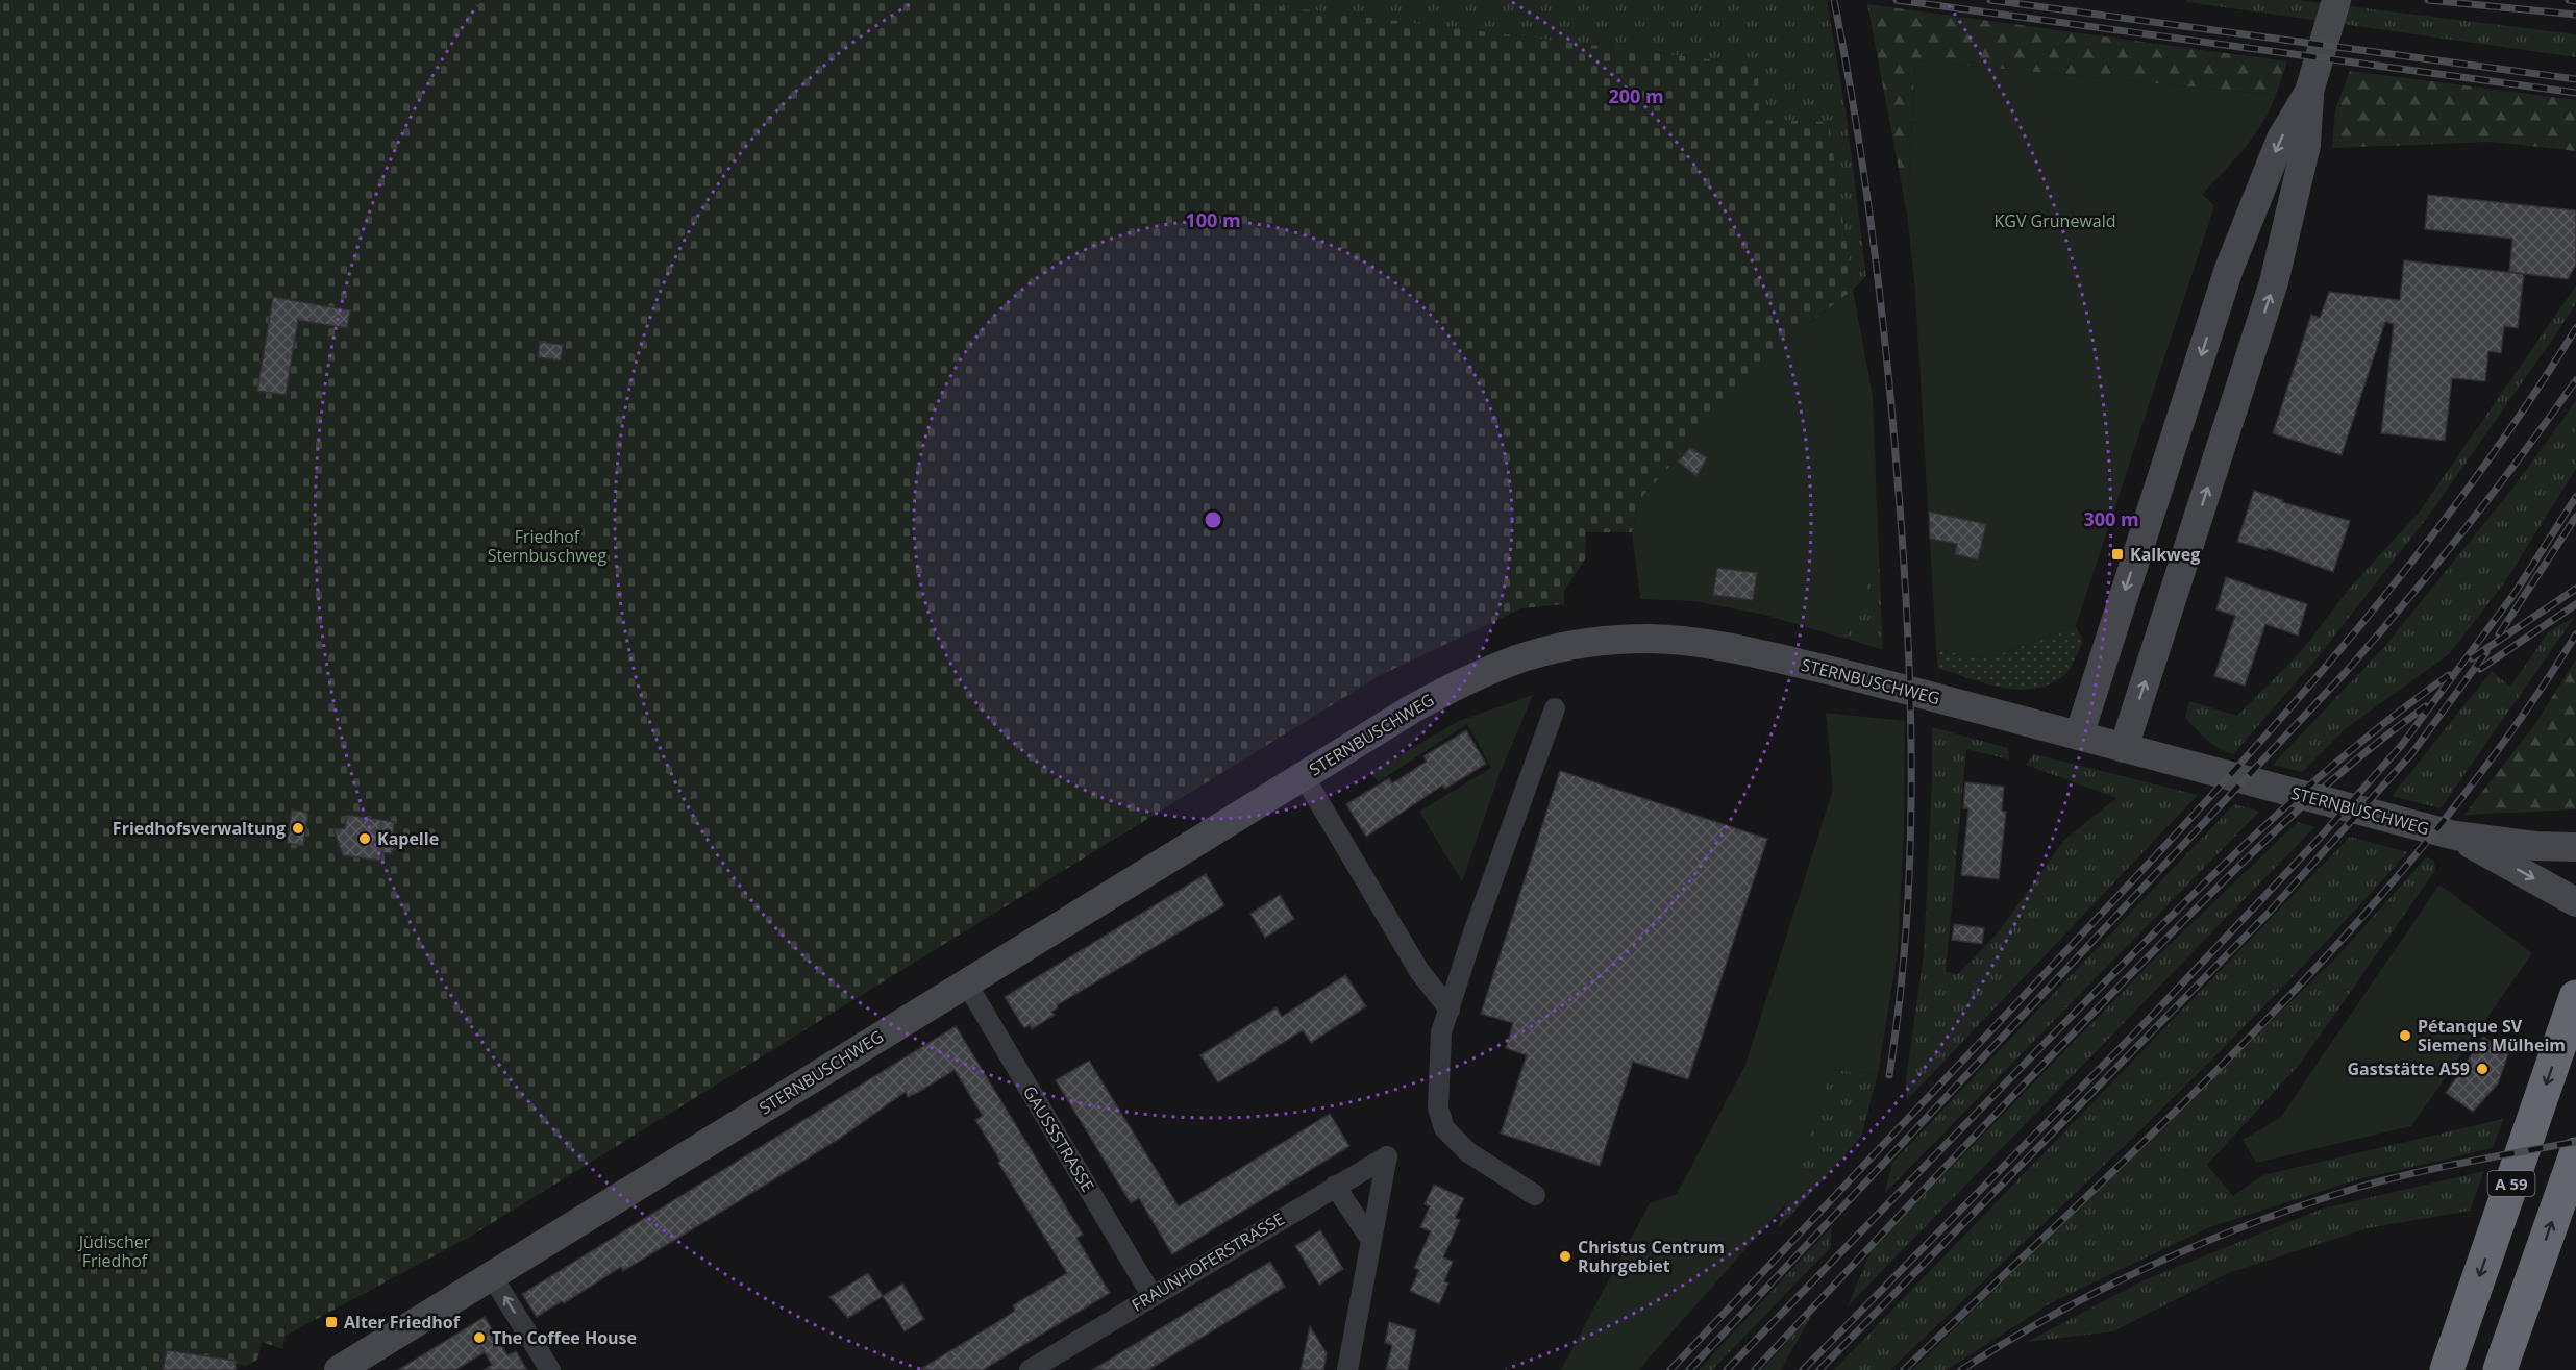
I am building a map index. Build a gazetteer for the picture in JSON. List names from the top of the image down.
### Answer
{
  "streets": {
    "highway": ["A 59"],
    "main road": ["STERNBUSCHWEG"],
    "street": ["GAUSSSTRASSE", "FRAUNHOFERSTRASSE"]
  },
  "crossings": [
    ["STERNBUSCHWEG", "GAUSSSTRASSE"],
    ["GAUSSSTRASSE", "FRAUNHOFERSTRASSE"]
  ],
  "parks": ["KGV Grunewald", "Friedhof Sternbuschweg", "Jüdischer Friedhof"],
  "places": {
    "transit": ["Kalkweg", "Alter Friedhof"],
    "other": [
      "Friedhofsverwaltung",
      "Kapelle",
      "Pétanque SV Siemens Mülheim",
      "Gaststätte A59",
      "Christus Centrum Ruhrgebiet",
      "The Coffee House"
    ]
  },
  "rings": ["200 m", "100 m", "300 m"]
}
